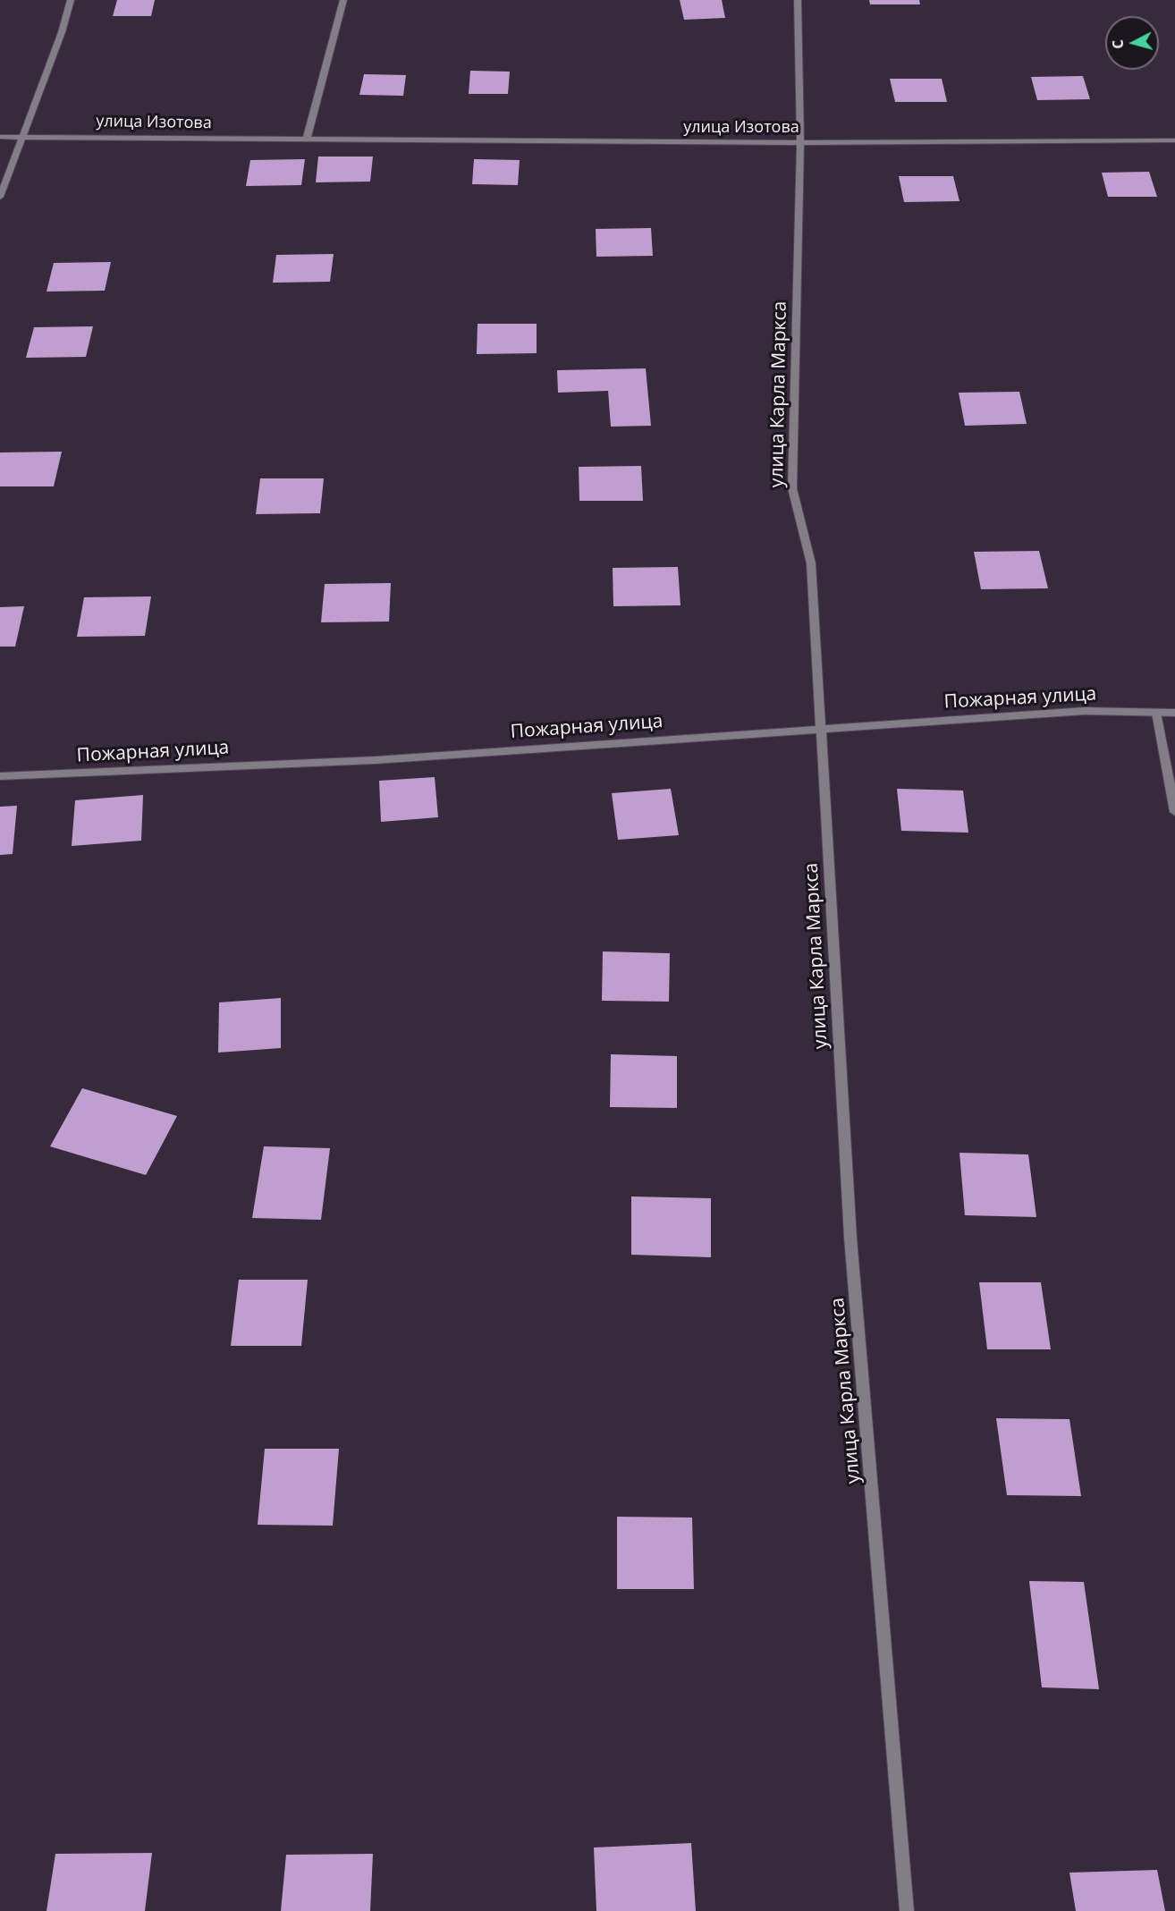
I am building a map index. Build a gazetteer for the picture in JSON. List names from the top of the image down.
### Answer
{
  "streets": {
    "street": ["улица Изотова", "улица Карла Маркса", "Пожарная улица"]
  },
  "crossings": [
    ["улица Изотова", "улица Карла Маркса"],
    ["улица Карла Маркса", "Пожарная улица"]
  ],
  "north": "left"
}
